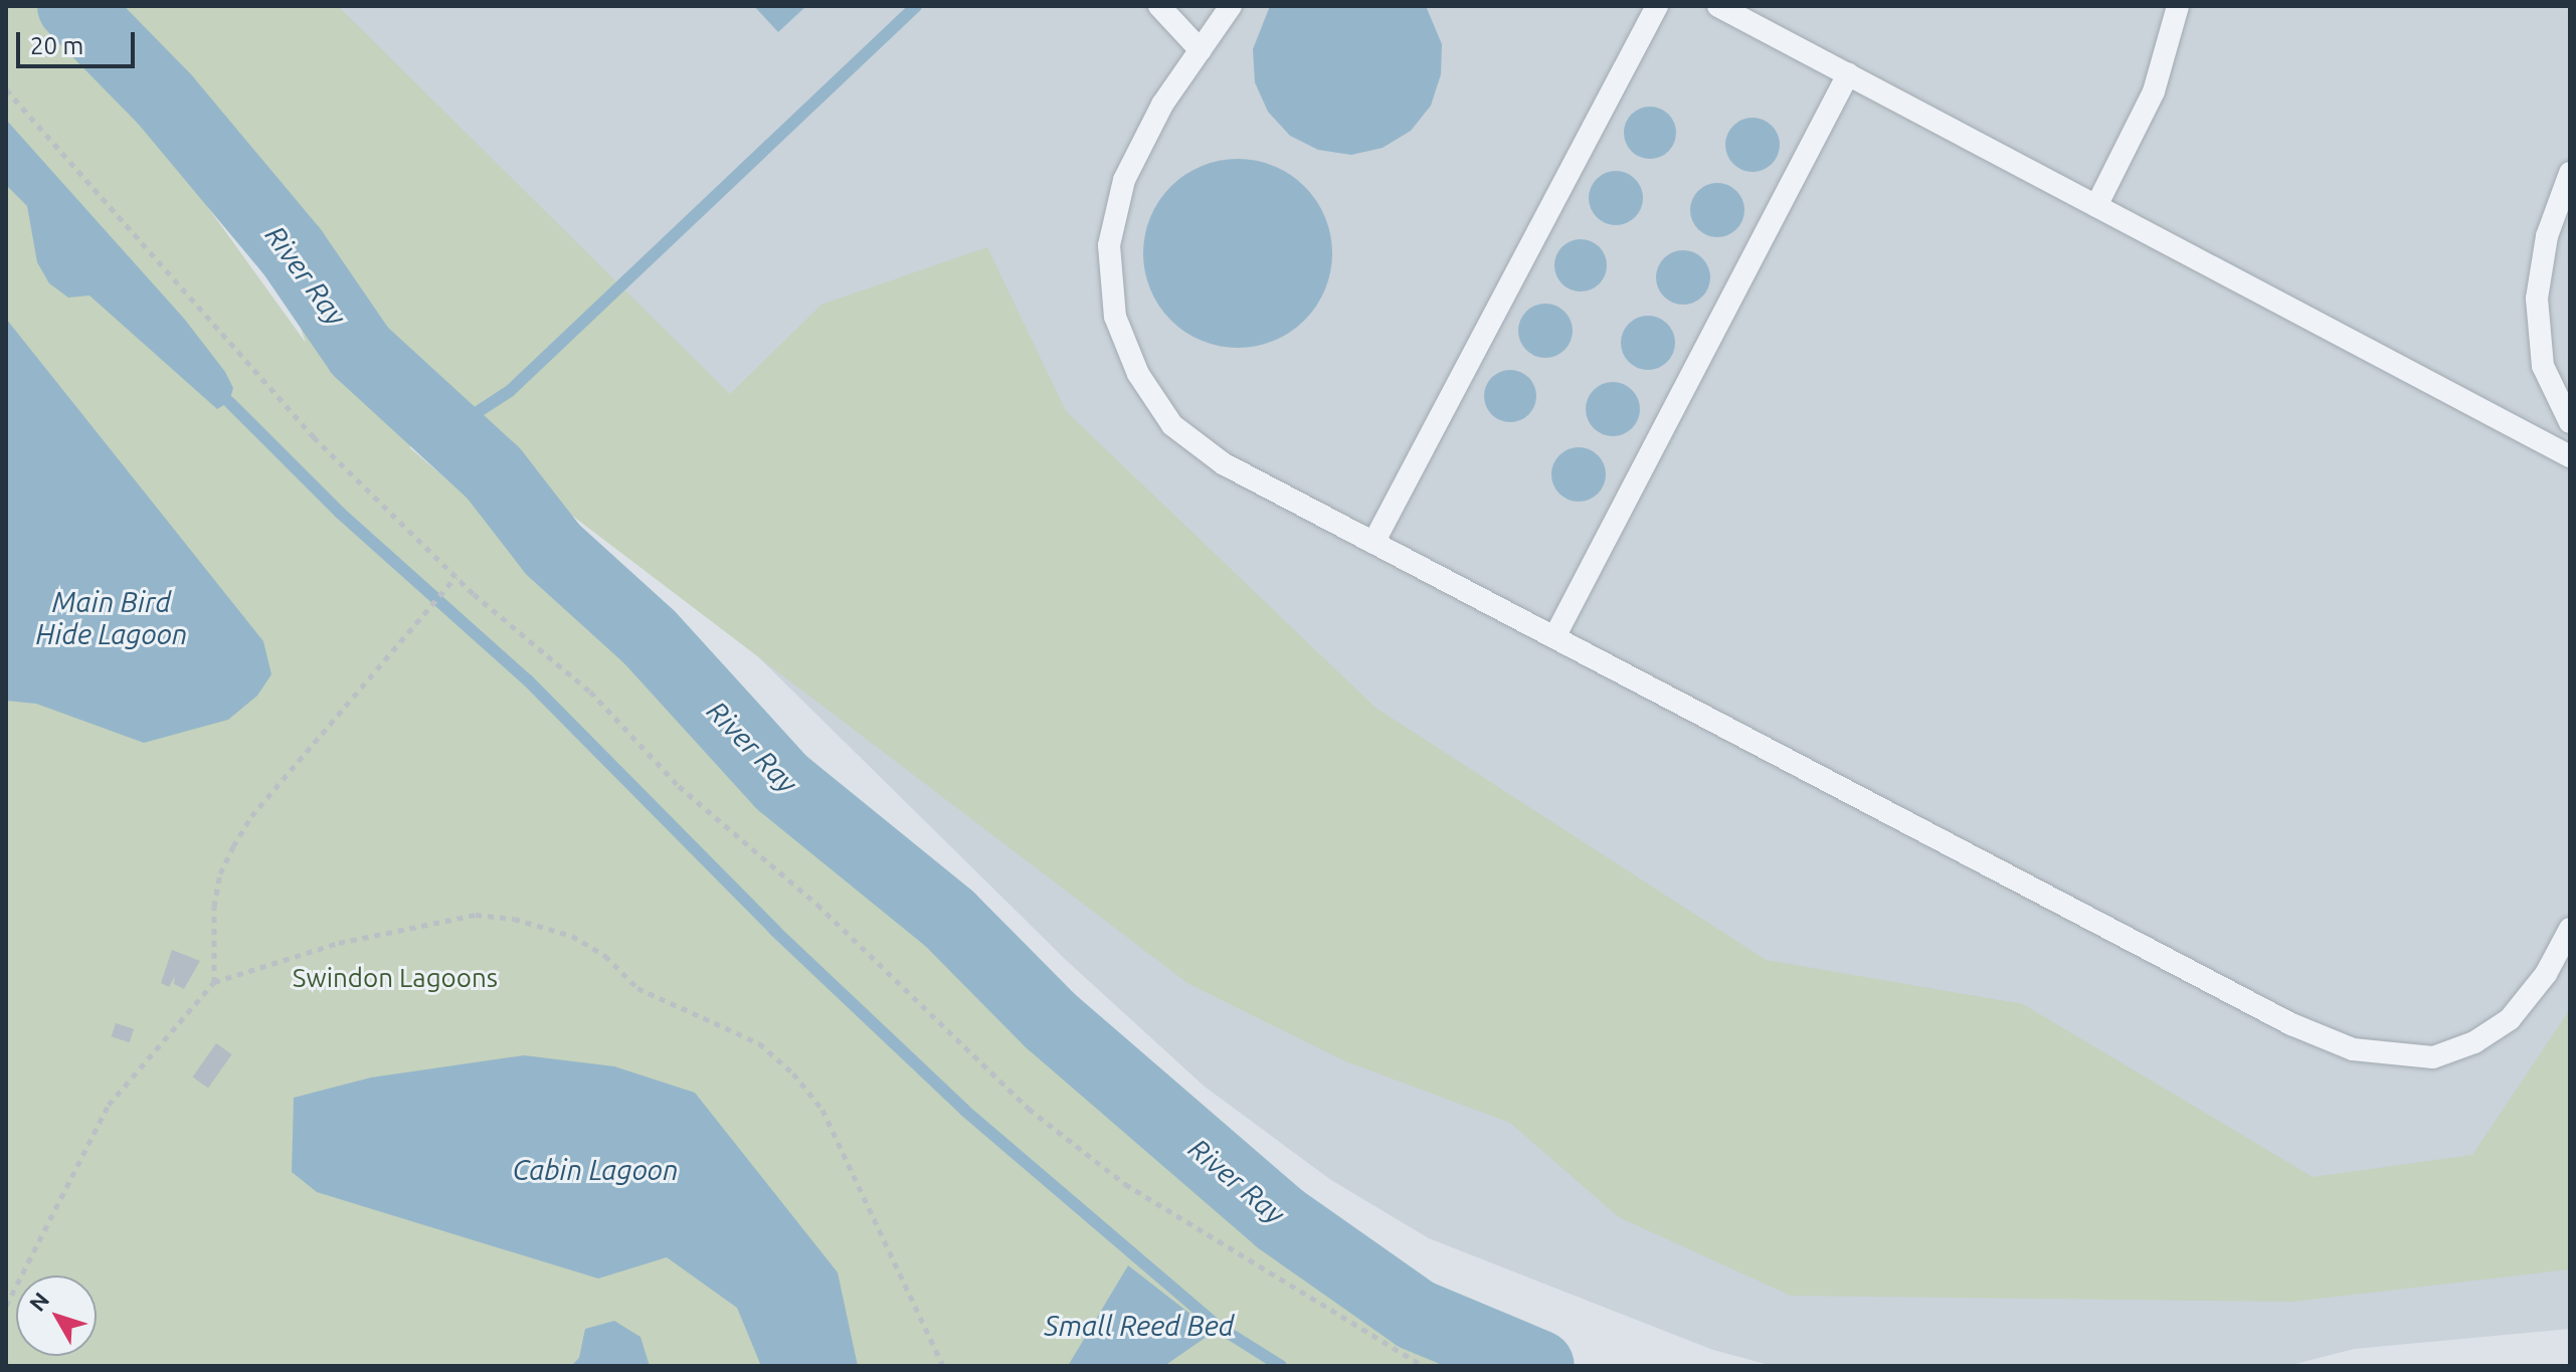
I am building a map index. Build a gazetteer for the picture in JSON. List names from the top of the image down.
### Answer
{
  "water": [
    "River Ray",
    "Main Bird Hide Lagoon",
    "Cabin Lagoon",
    "Small Reed Bed"
  ],
  "parks": ["Swindon Lagoons"],
  "scale_bar": "20 m",
  "north": "top left"
}
